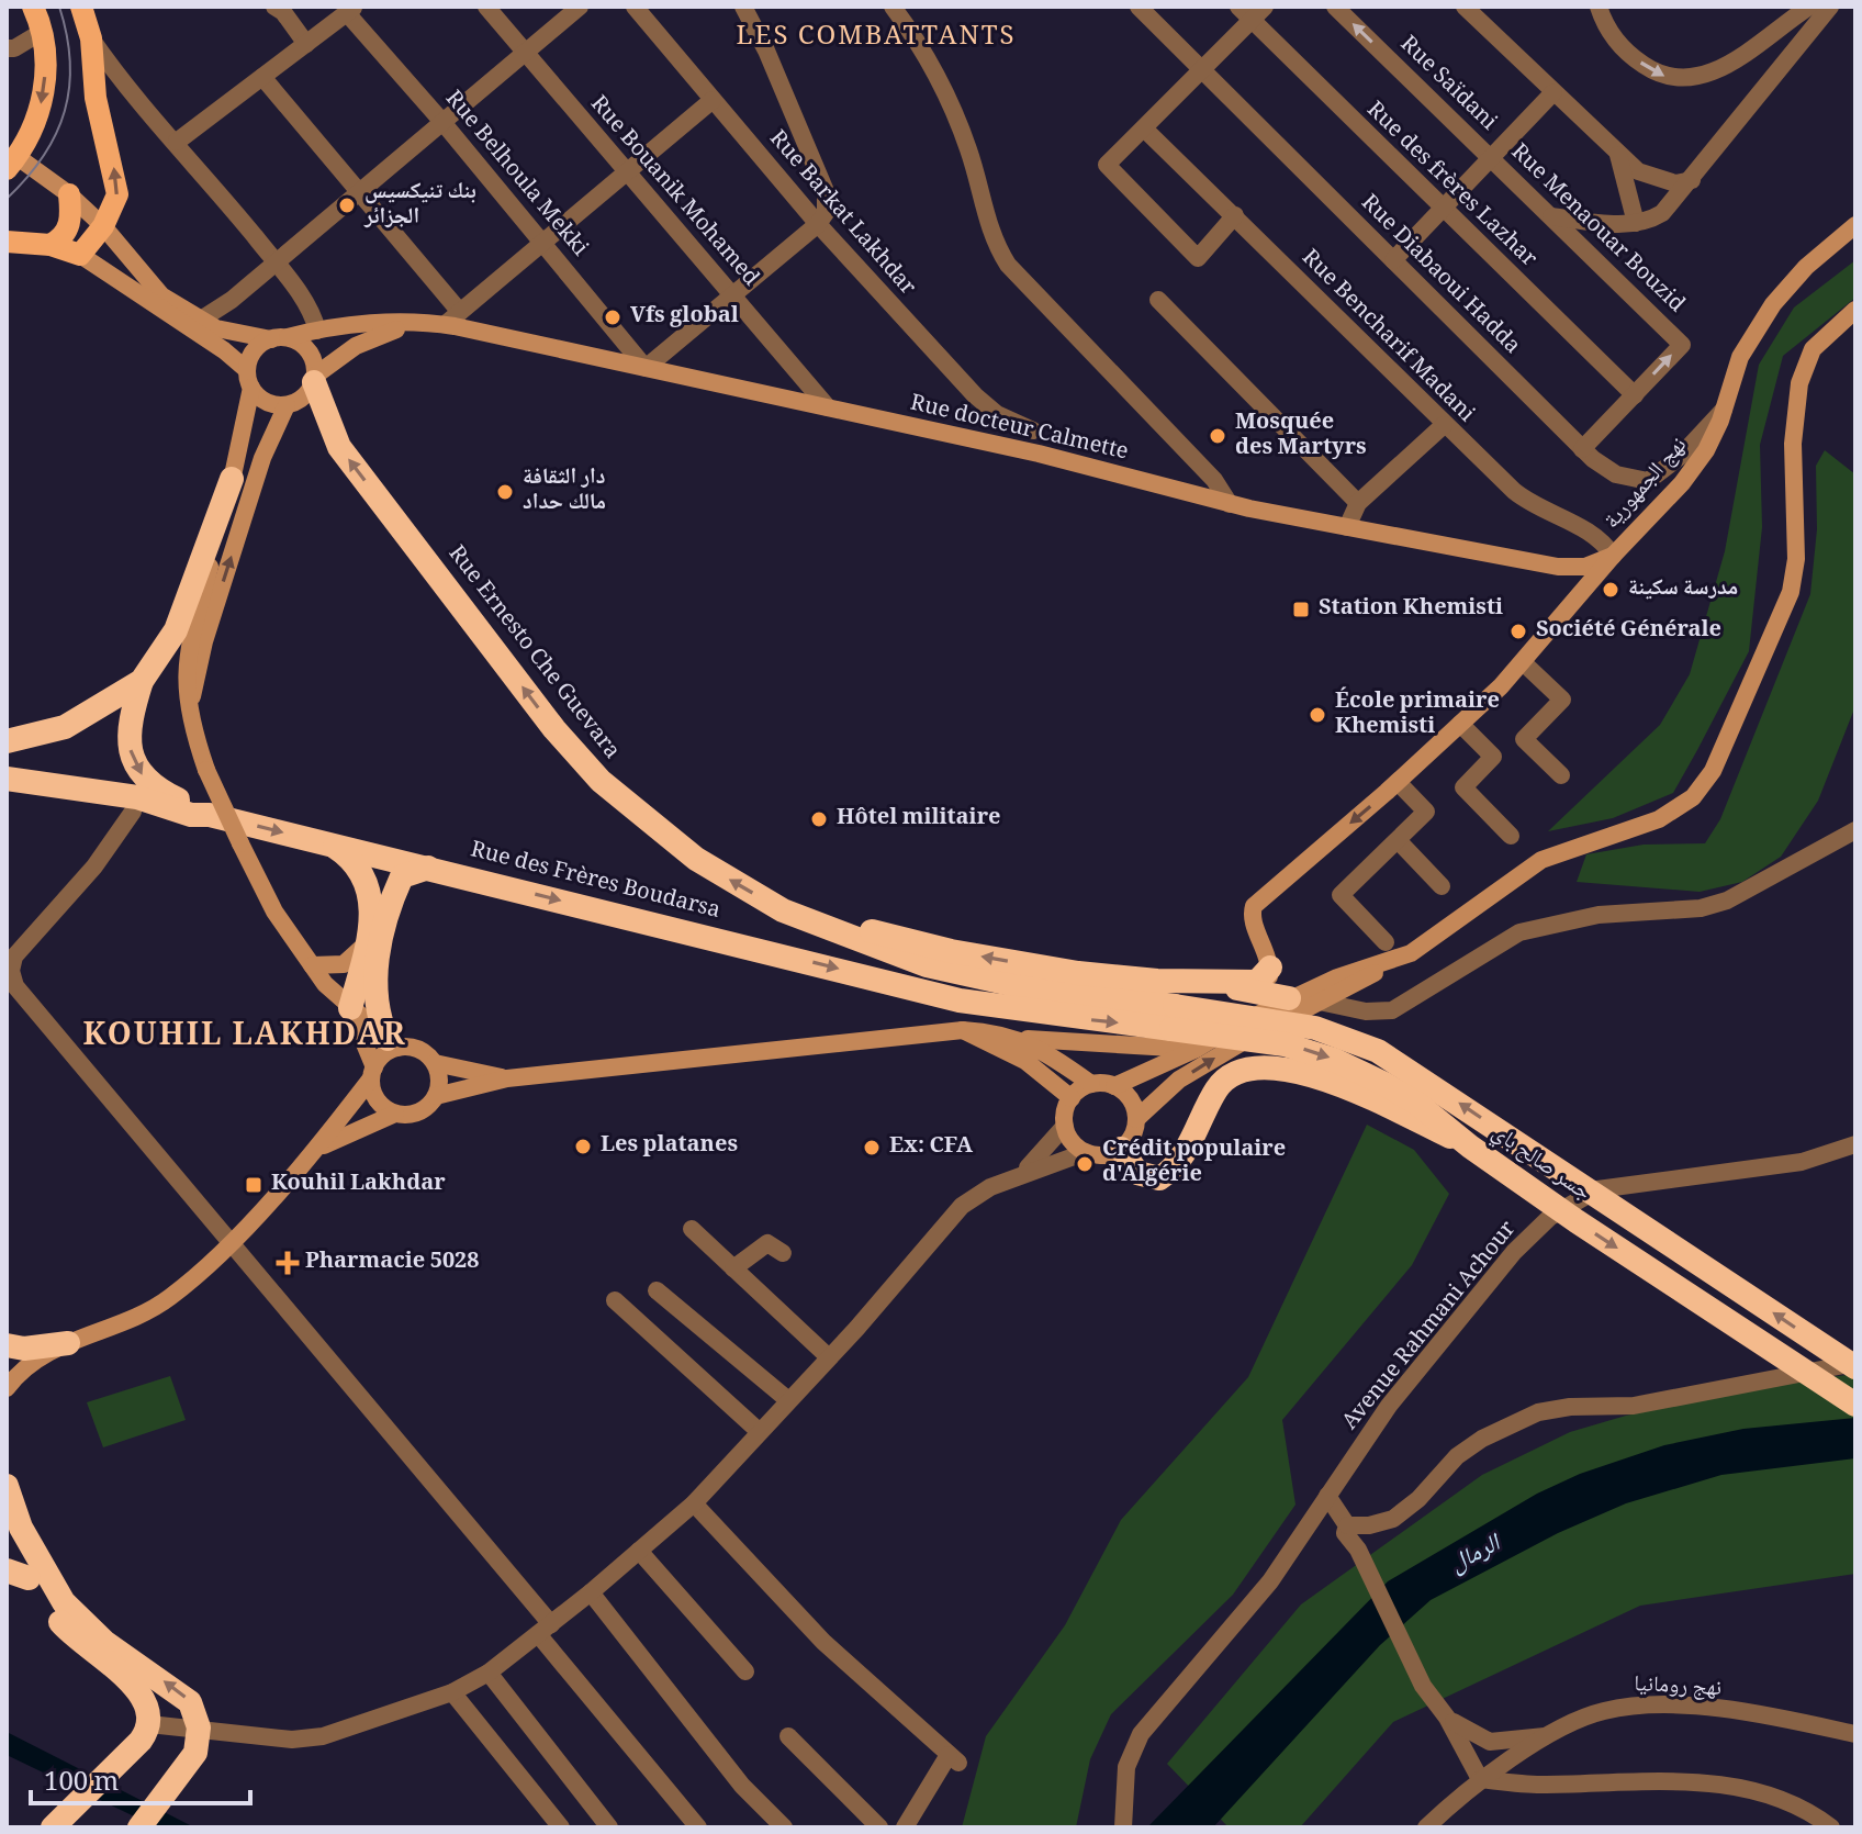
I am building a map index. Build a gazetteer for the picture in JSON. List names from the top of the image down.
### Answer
{
  "streets": {
    "highway": ["Rue Ernesto Che Guevara", "Rue des Frères Boudarsa", "جسر صالح باي"],
    "main road": ["Rue docteur Calmette", "نهج الجمهورية"],
    "street": [
      "Rue Saïdani",
      "Rue Belhoula Mekki",
      "Rue des frères Lazhar",
      "Rue Bouanik Mohamed",
      "Rue Barkat Lakhdar",
      "Rue Menaouar Bouzid",
      "Rue Diabaoui Hadda",
      "Rue Bencharif Madani",
      "Avenue Rahmani Achour",
      "نهج رومانيا"
    ]
  },
  "crossings": [
    ["Rue Saïdani", "Rue Menaouar Bouzid"],
    ["Rue Belhoula Mekki", "Rue docteur Calmette"],
    ["Rue des frères Lazhar", "Rue Menaouar Bouzid"],
    ["Rue Bouanik Mohamed", "Rue docteur Calmette"],
    ["Rue Menaouar Bouzid", "Rue Diabaoui Hadda"],
    ["Rue Diabaoui Hadda", "نهج الجمهورية"],
    ["Rue Bencharif Madani", "Rue docteur Calmette"],
    ["Rue Bencharif Madani", "نهج الجمهورية"],
    ["Rue docteur Calmette", "نهج الجمهورية"],
    ["Rue docteur Calmette", "Rue Ernesto Che Guevara"],
    ["Rue des Frères Boudarsa", "جسر صالح باي"]
  ],
  "one_way": ["Rue Ernesto Che Guevara"],
  "districts": ["LES COMBATTANTS", "KOUHIL LAKHDAR"],
  "water": ["الرمال"],
  "places": {
    "other": [
      "بنك تنيكسيس الجزائر",
      "Vfs global",
      "Mosquée des Martyrs",
      "دار الثقافة مالك حداد",
      "مدرسة سكينة",
      "Société Générale",
      "École primaire Khemisti",
      "Hôtel militaire",
      "Les platanes",
      "Ex: CFA",
      "Crédit populaire d'Algérie"
    ],
    "transit": ["Station Khemisti", "Kouhil Lakhdar"],
    "health": ["Pharmacie 5028"]
  },
  "scale_bar": "100 m"
}
